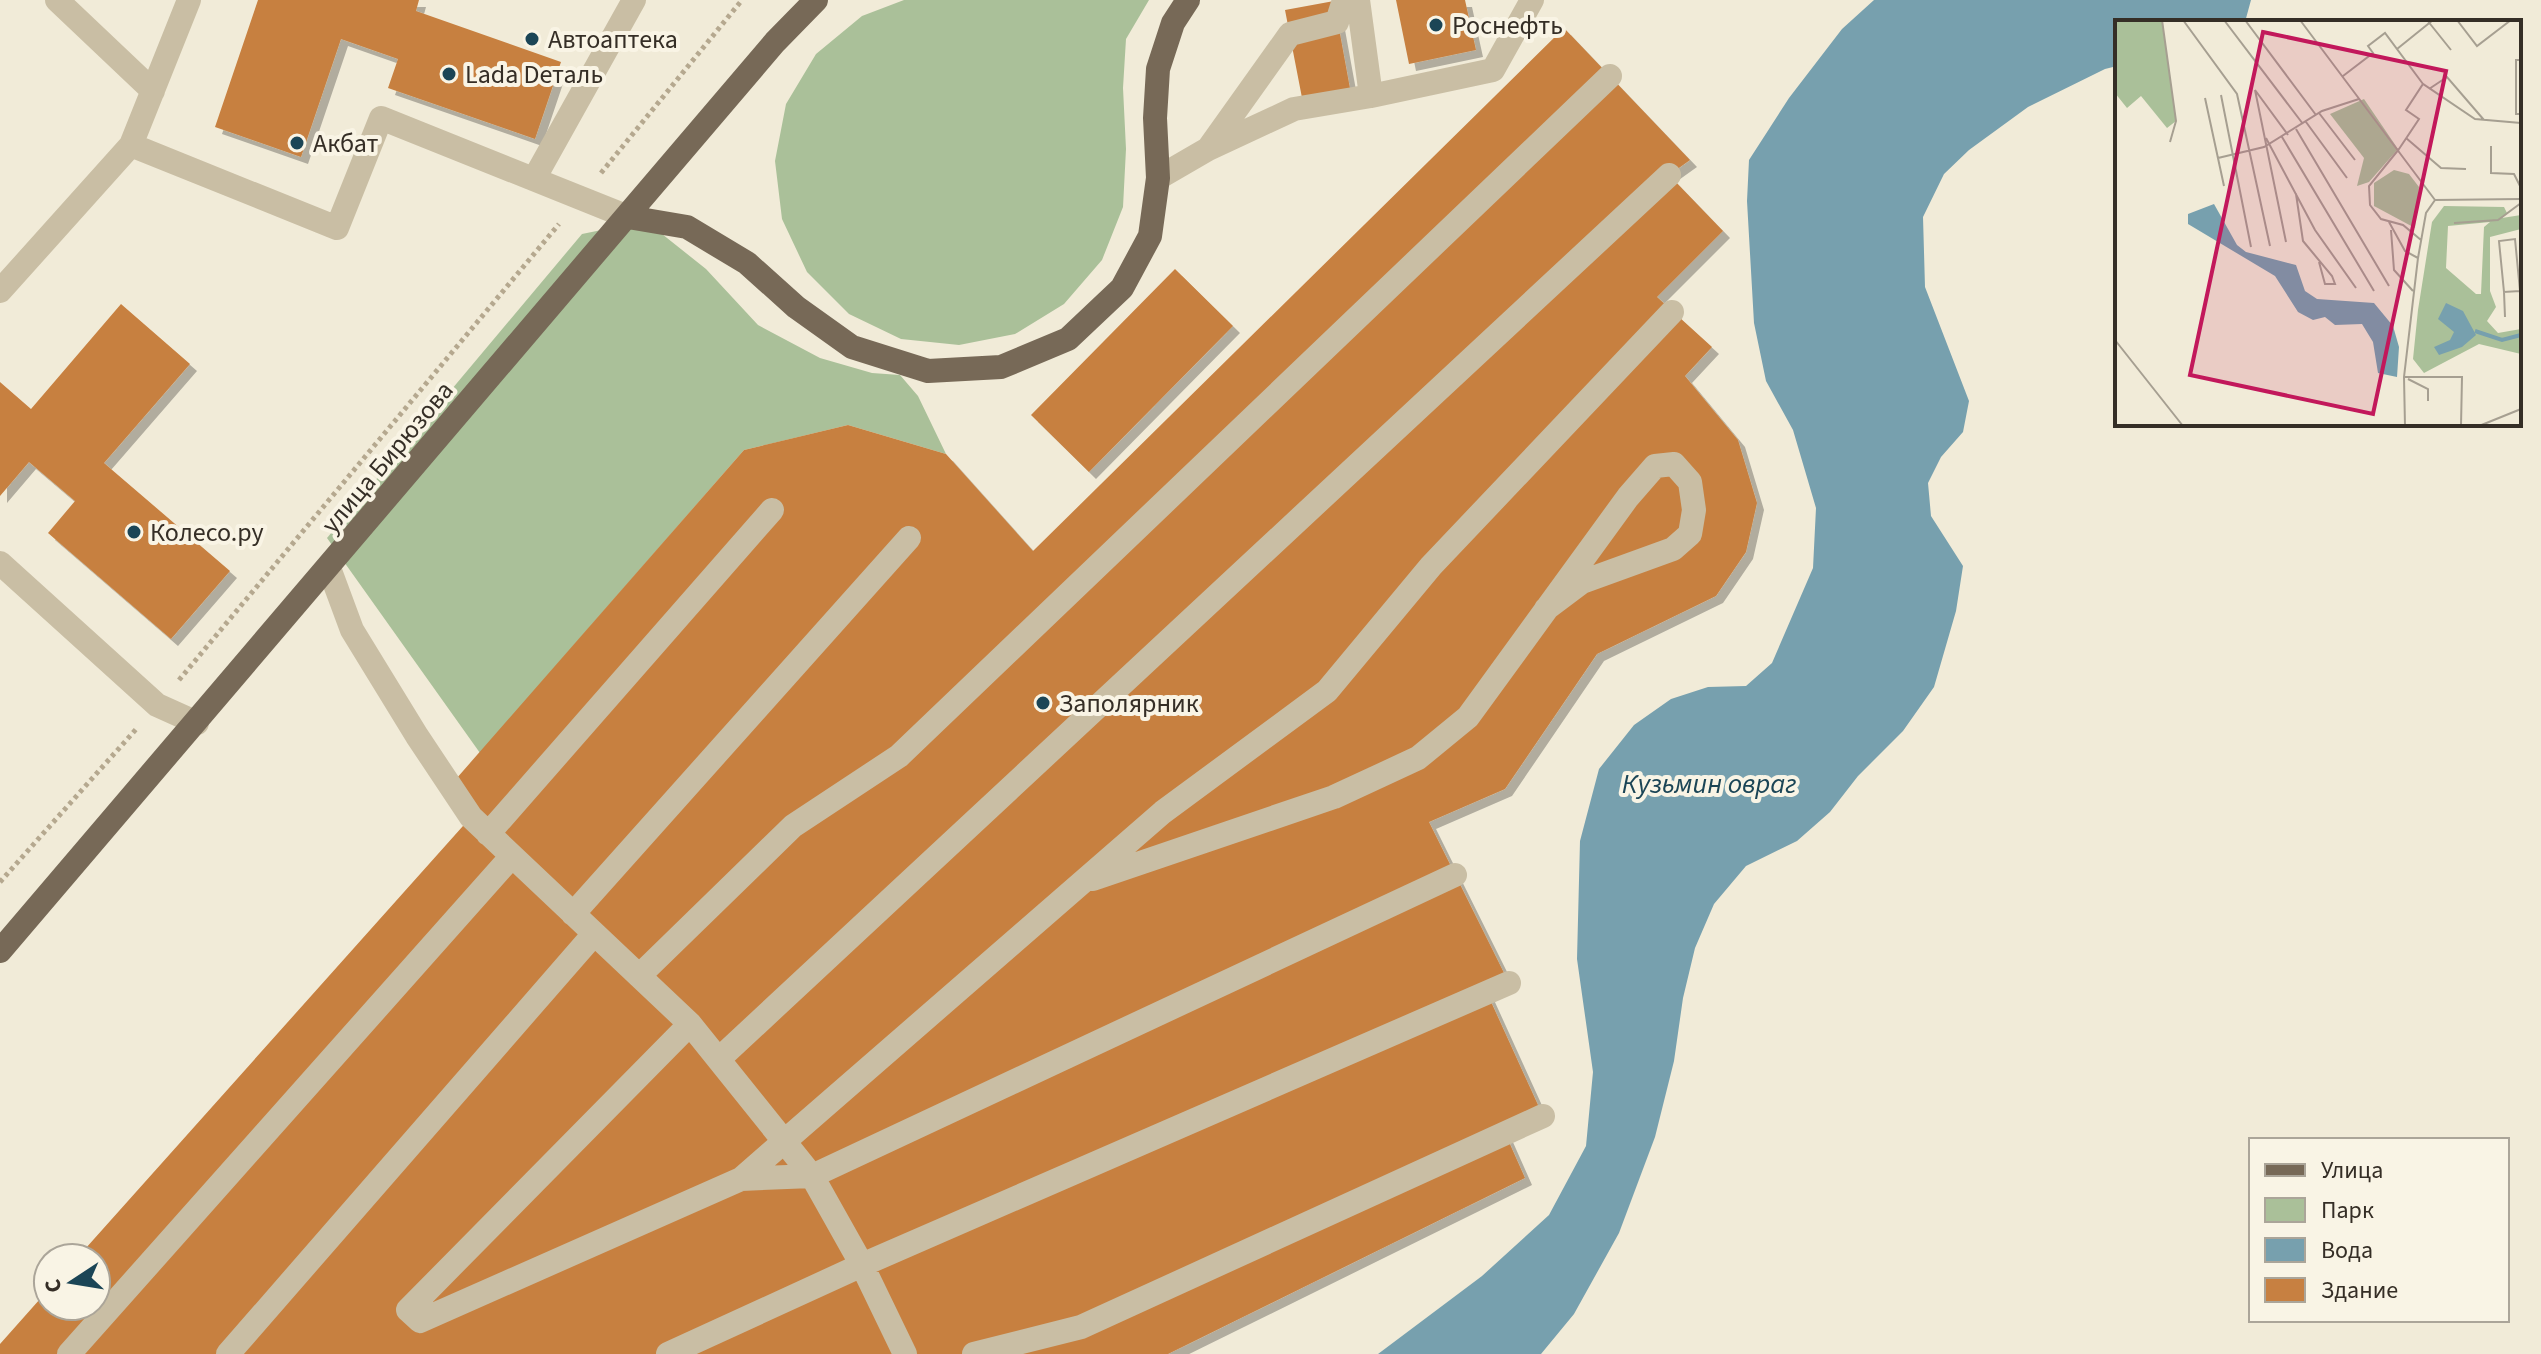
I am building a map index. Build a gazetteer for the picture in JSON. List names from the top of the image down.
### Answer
{
  "streets": {
    "main road": ["улица Бирюзова"]
  },
  "water": ["Кузьмин овраг"],
  "places": [
    "Роснефть",
    "Автоаптека",
    "Lada Dеталь",
    "Акбат",
    "Колесо.ру",
    "Заполярник"
  ],
  "legend": [
    "Улица",
    "Парк",
    "Вода",
    "Здание"
  ],
  "north": "left"
}
